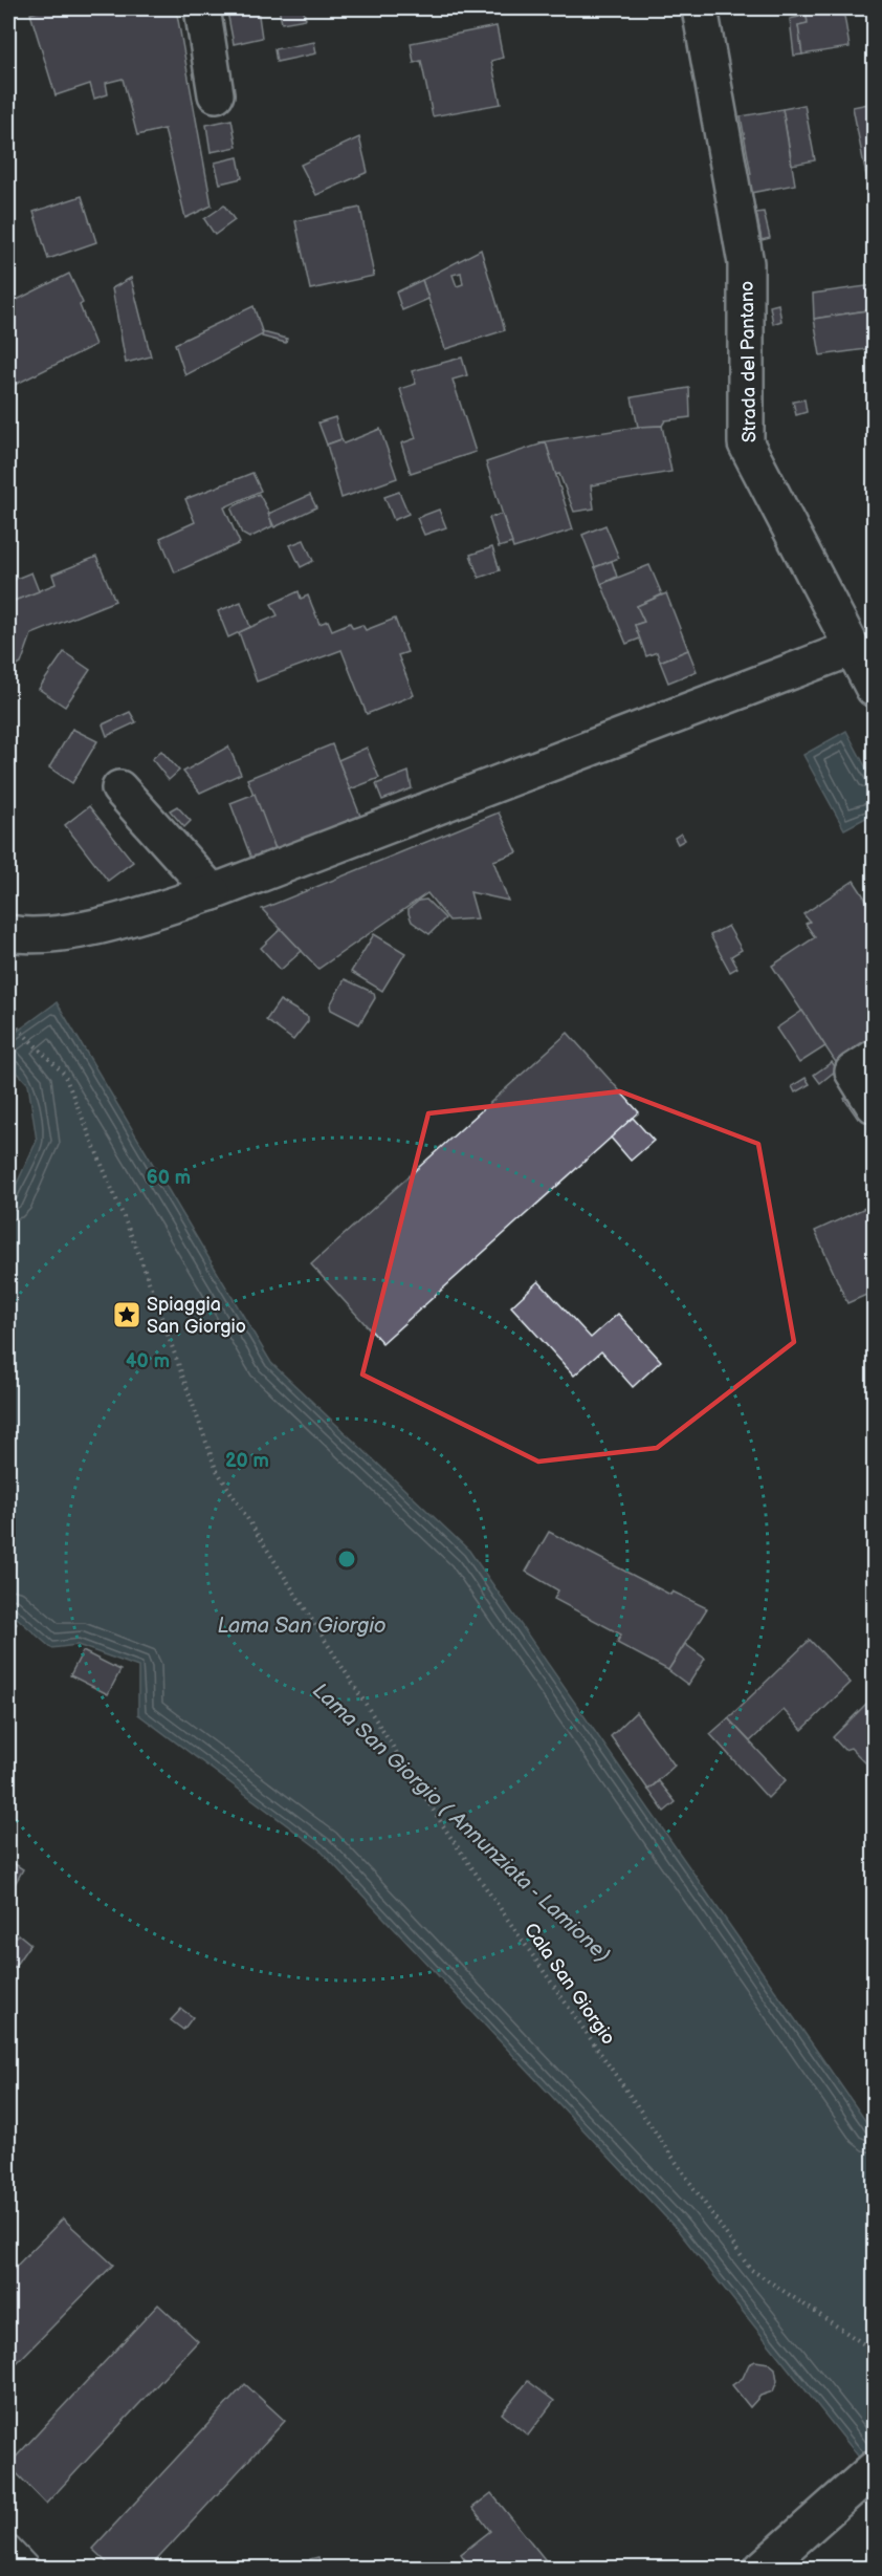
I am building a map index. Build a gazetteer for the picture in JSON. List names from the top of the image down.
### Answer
{
  "streets": {
    "street": ["Strada del Pantano"],
    "path": ["Cala San Giorgio"]
  },
  "water": ["Lama San Giorgio", "Lama San Giorgio ( Annunziata - Lamione)"],
  "places": {
    "place": ["Spiaggia San Giorgio"]
  },
  "rings": ["60 m", "40 m", "20 m"]
}
